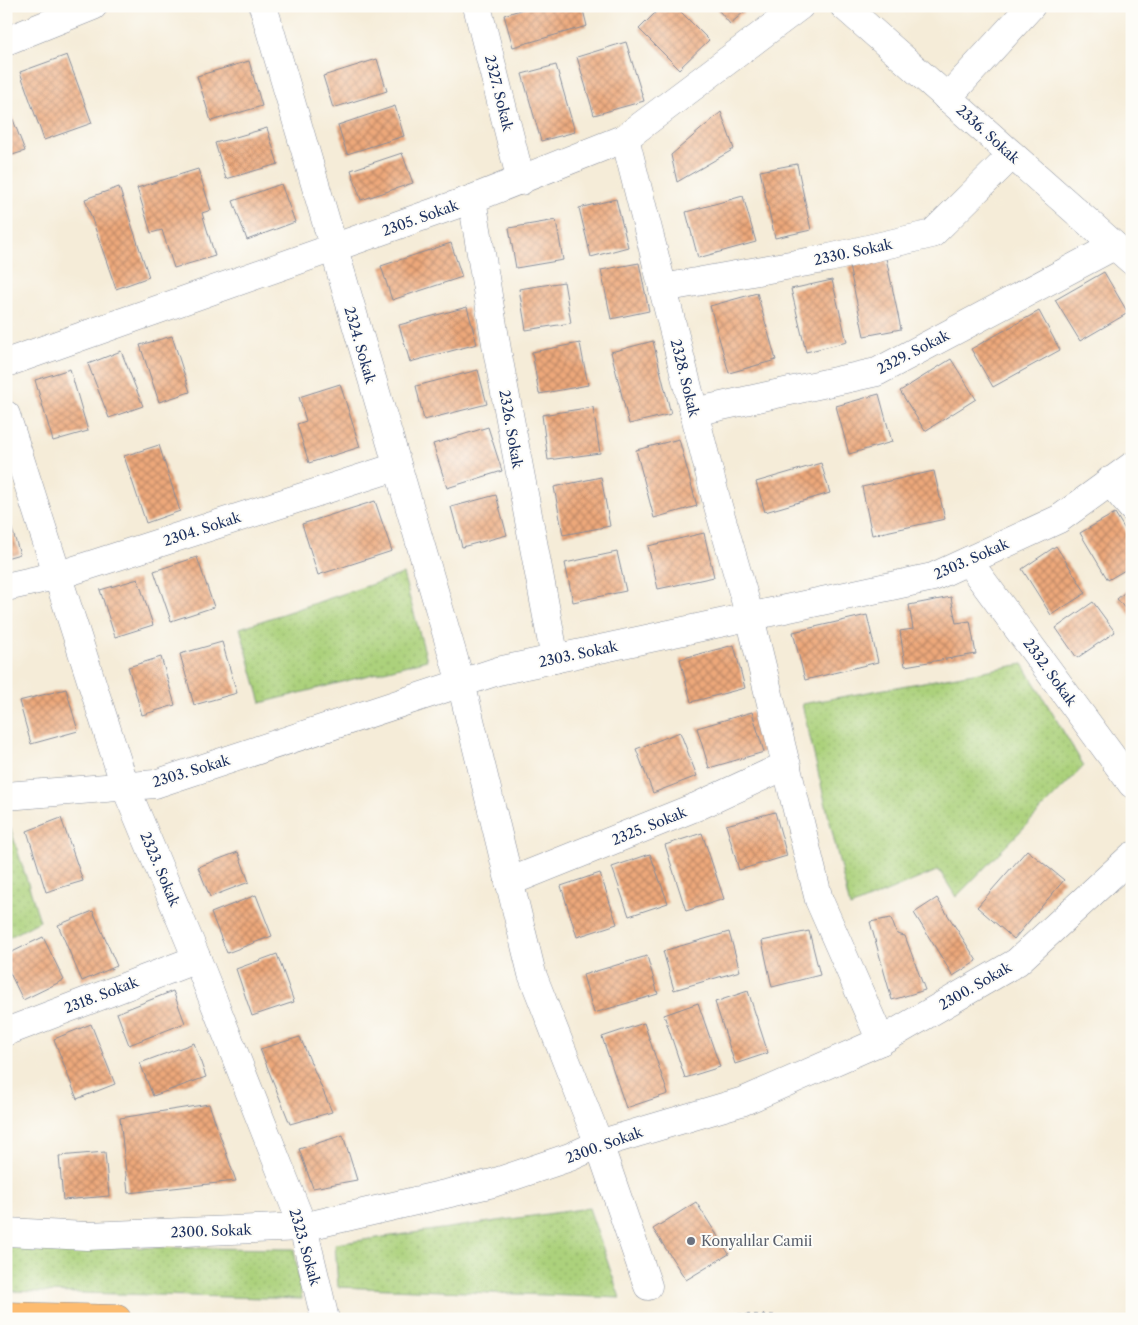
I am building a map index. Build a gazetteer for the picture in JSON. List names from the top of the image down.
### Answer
{
  "streets": {
    "street": [
      "2327. Sokak",
      "2336. Sokak",
      "2305. Sokak",
      "2330. Sokak",
      "2324. Sokak",
      "2329. Sokak",
      "2328. Sokak",
      "2326. Sokak",
      "2304. Sokak",
      "2303. Sokak",
      "2332. Sokak",
      "2325. Sokak",
      "2323. Sokak",
      "2300. Sokak",
      "2318. Sokak"
    ]
  },
  "crossings": [
    ["2327. Sokak", "2305. Sokak"],
    ["2336. Sokak", "2330. Sokak"],
    ["2336. Sokak", "2329. Sokak"],
    ["2305. Sokak", "2324. Sokak"],
    ["2305. Sokak", "2328. Sokak"],
    ["2305. Sokak", "2326. Sokak"],
    ["2330. Sokak", "2328. Sokak"],
    ["2324. Sokak", "2304. Sokak"],
    ["2324. Sokak", "2303. Sokak"],
    ["2324. Sokak", "2325. Sokak"],
    ["2324. Sokak", "2300. Sokak"],
    ["2329. Sokak", "2328. Sokak"],
    ["2328. Sokak", "2303. Sokak"],
    ["2328. Sokak", "2325. Sokak"],
    ["2328. Sokak", "2300. Sokak"],
    ["2326. Sokak", "2303. Sokak"],
    ["2304. Sokak", "2323. Sokak"],
    ["2303. Sokak", "2332. Sokak"],
    ["2303. Sokak", "2323. Sokak"],
    ["2323. Sokak", "2300. Sokak"],
    ["2323. Sokak", "2318. Sokak"]
  ],
  "places": ["Konyalılar Camii"]
}
